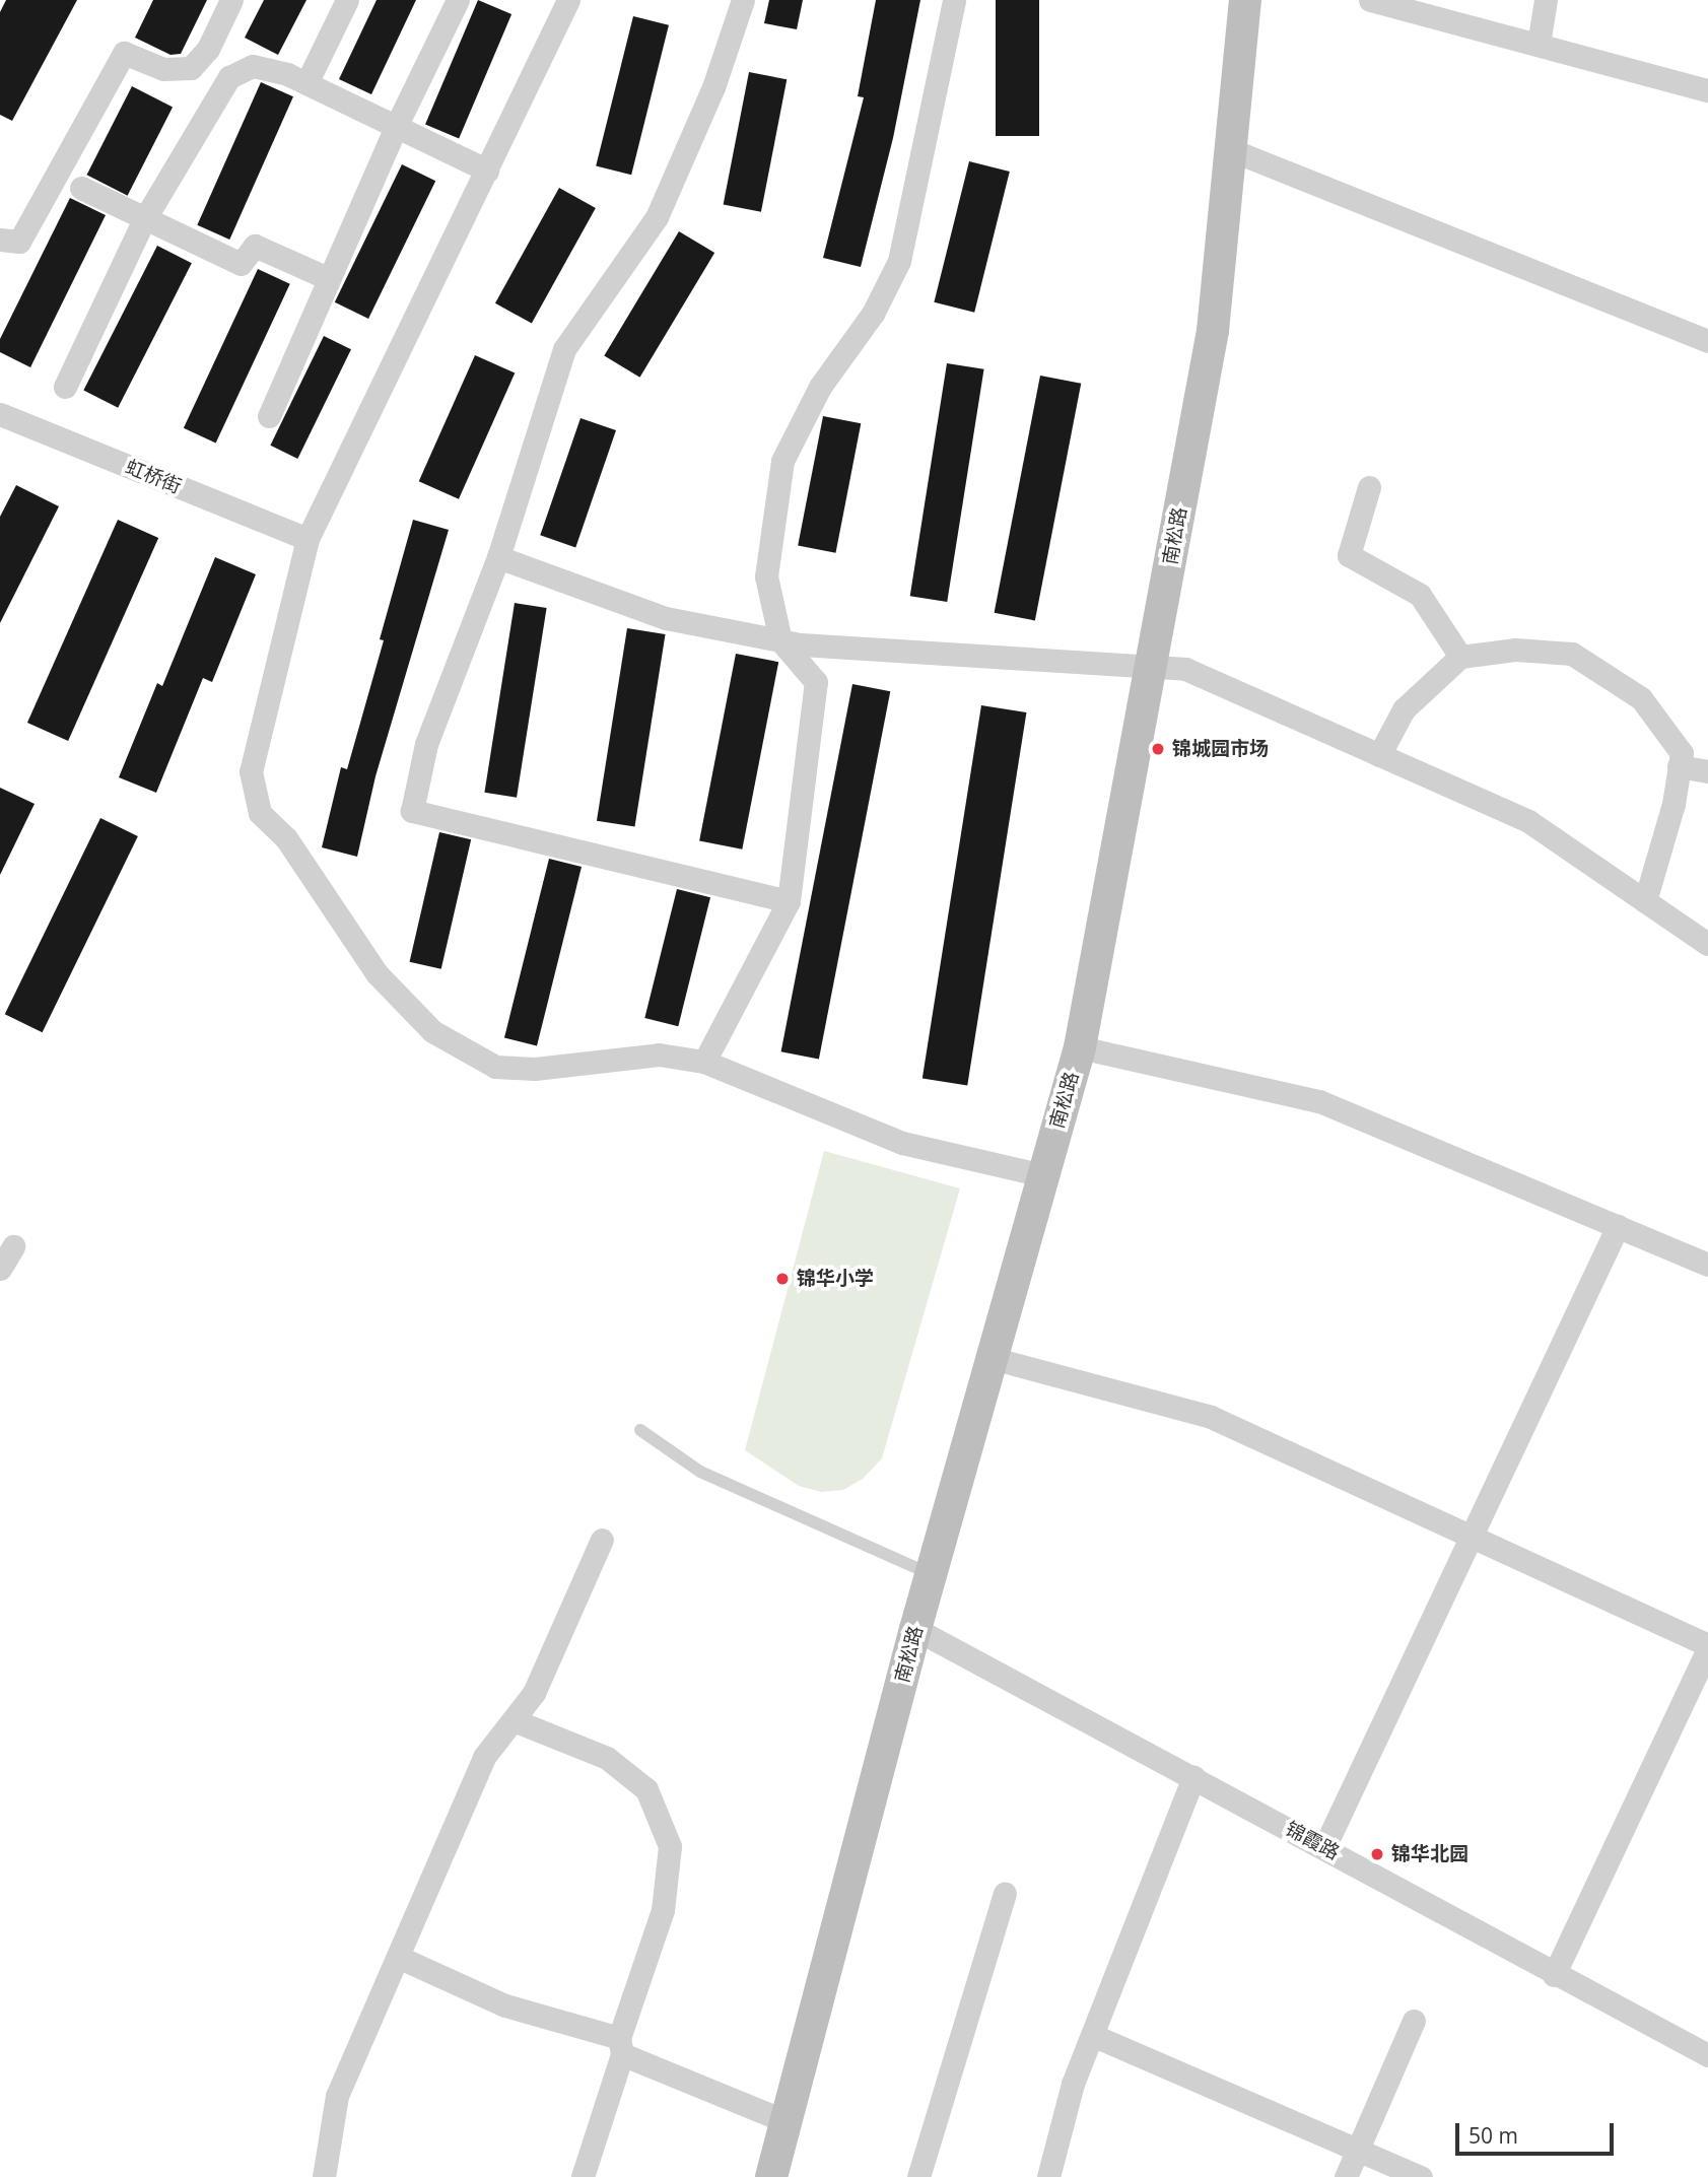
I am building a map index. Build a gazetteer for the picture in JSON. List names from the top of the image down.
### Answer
{
  "streets": {
    "street": ["虹桥街", "南松路", "锦霞路"]
  },
  "crossings": [
    ["南松路", "锦霞路"]
  ],
  "places": ["锦城园市场", "锦华小学", "锦华北园"],
  "scale_bar": "50 m"
}
